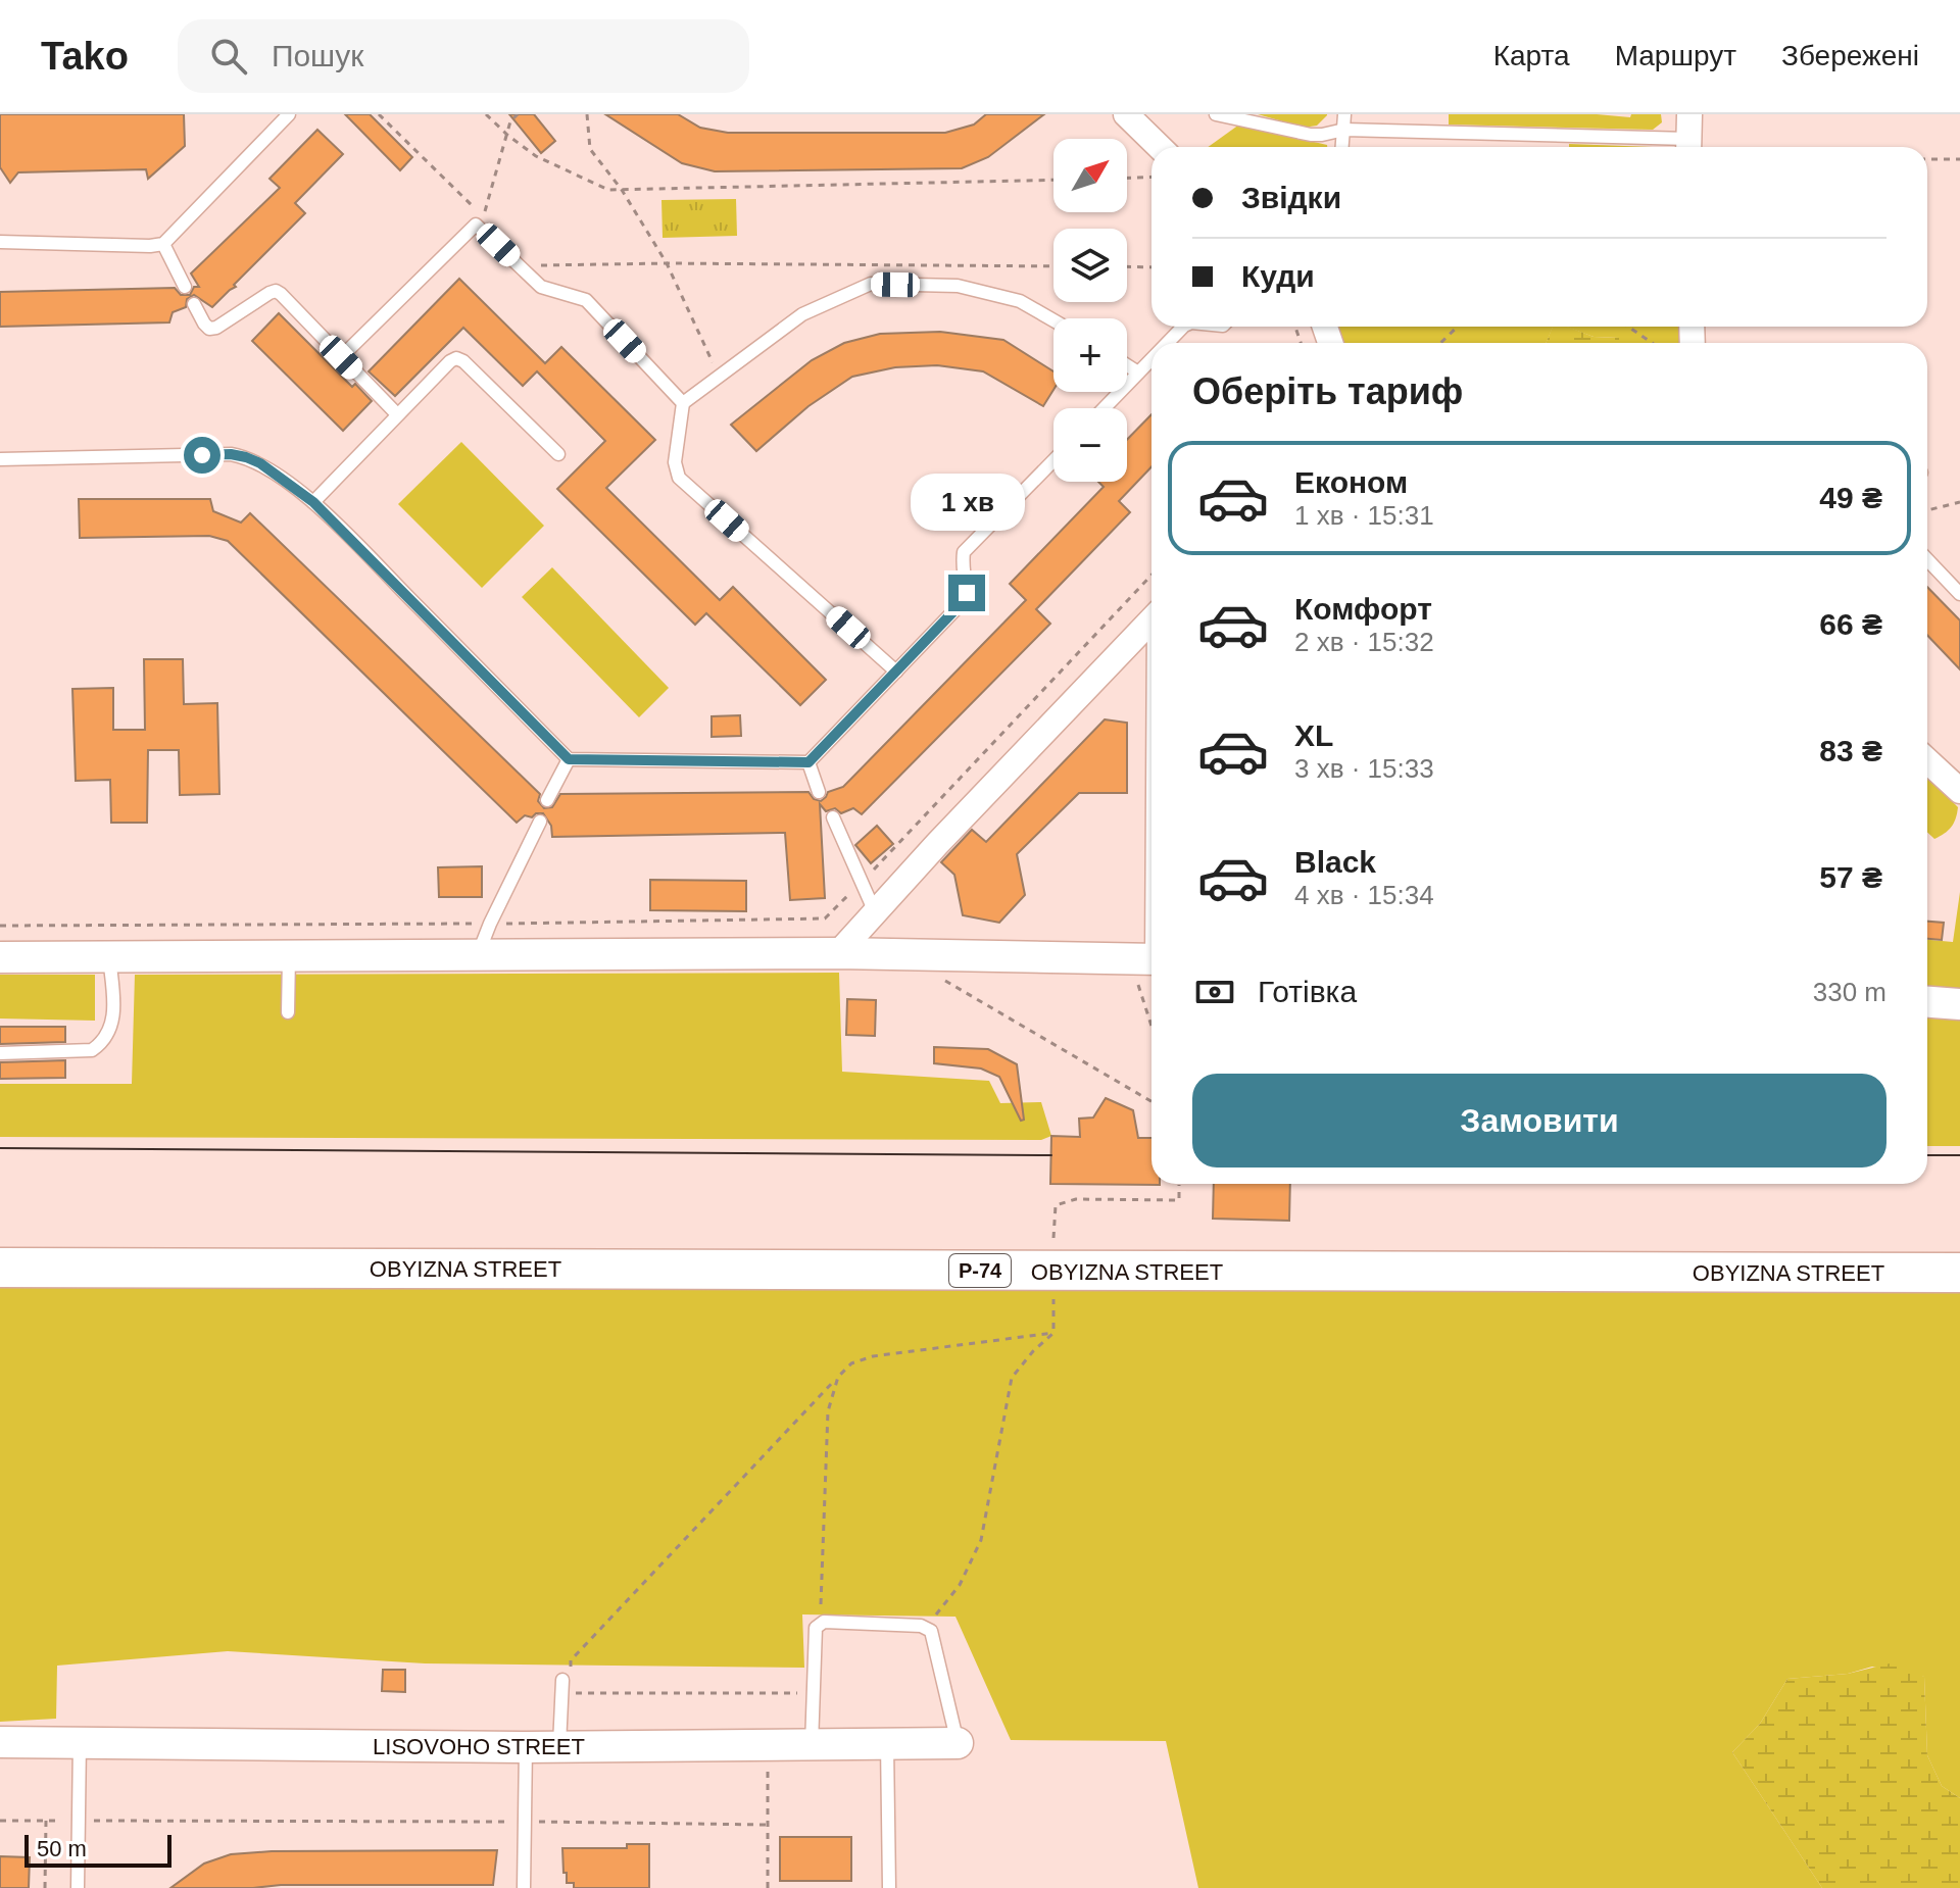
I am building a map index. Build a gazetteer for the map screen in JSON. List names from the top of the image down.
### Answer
{
  "streets": {
    "main road": ["OBYIZNA STREET", "Р-74"],
    "street": ["LISOVOHO STREET"]
  },
  "scale_bar": "50 m",
  "north": "top right",
  "page": {
    "header": "Tako",
    "search": "Пошук",
    "nav": ["Карта", "Маршрут", "Збережені"],
    "map_buttons": ["+", "−"],
    "banner": ["Звідки", "Куди"],
    "heading": "Оберіть тариф",
    "list": [
      {
        "name": "Економ",
        "note": "1 хв · 15:31",
        "value": "49 ₴"
      },
      {
        "name": "Комфорт",
        "note": "2 хв · 15:32",
        "value": "66 ₴"
      },
      {
        "name": "XL",
        "note": "3 хв · 15:33",
        "value": "83 ₴"
      },
      {
        "name": "Black",
        "note": "4 хв · 15:34",
        "value": "57 ₴"
      }
    ],
    "bubble": "1 хв",
    "pay": ["Готівка", "330 m"],
    "buttons": "Замовити",
    "scale": "50 m"
  }
}
